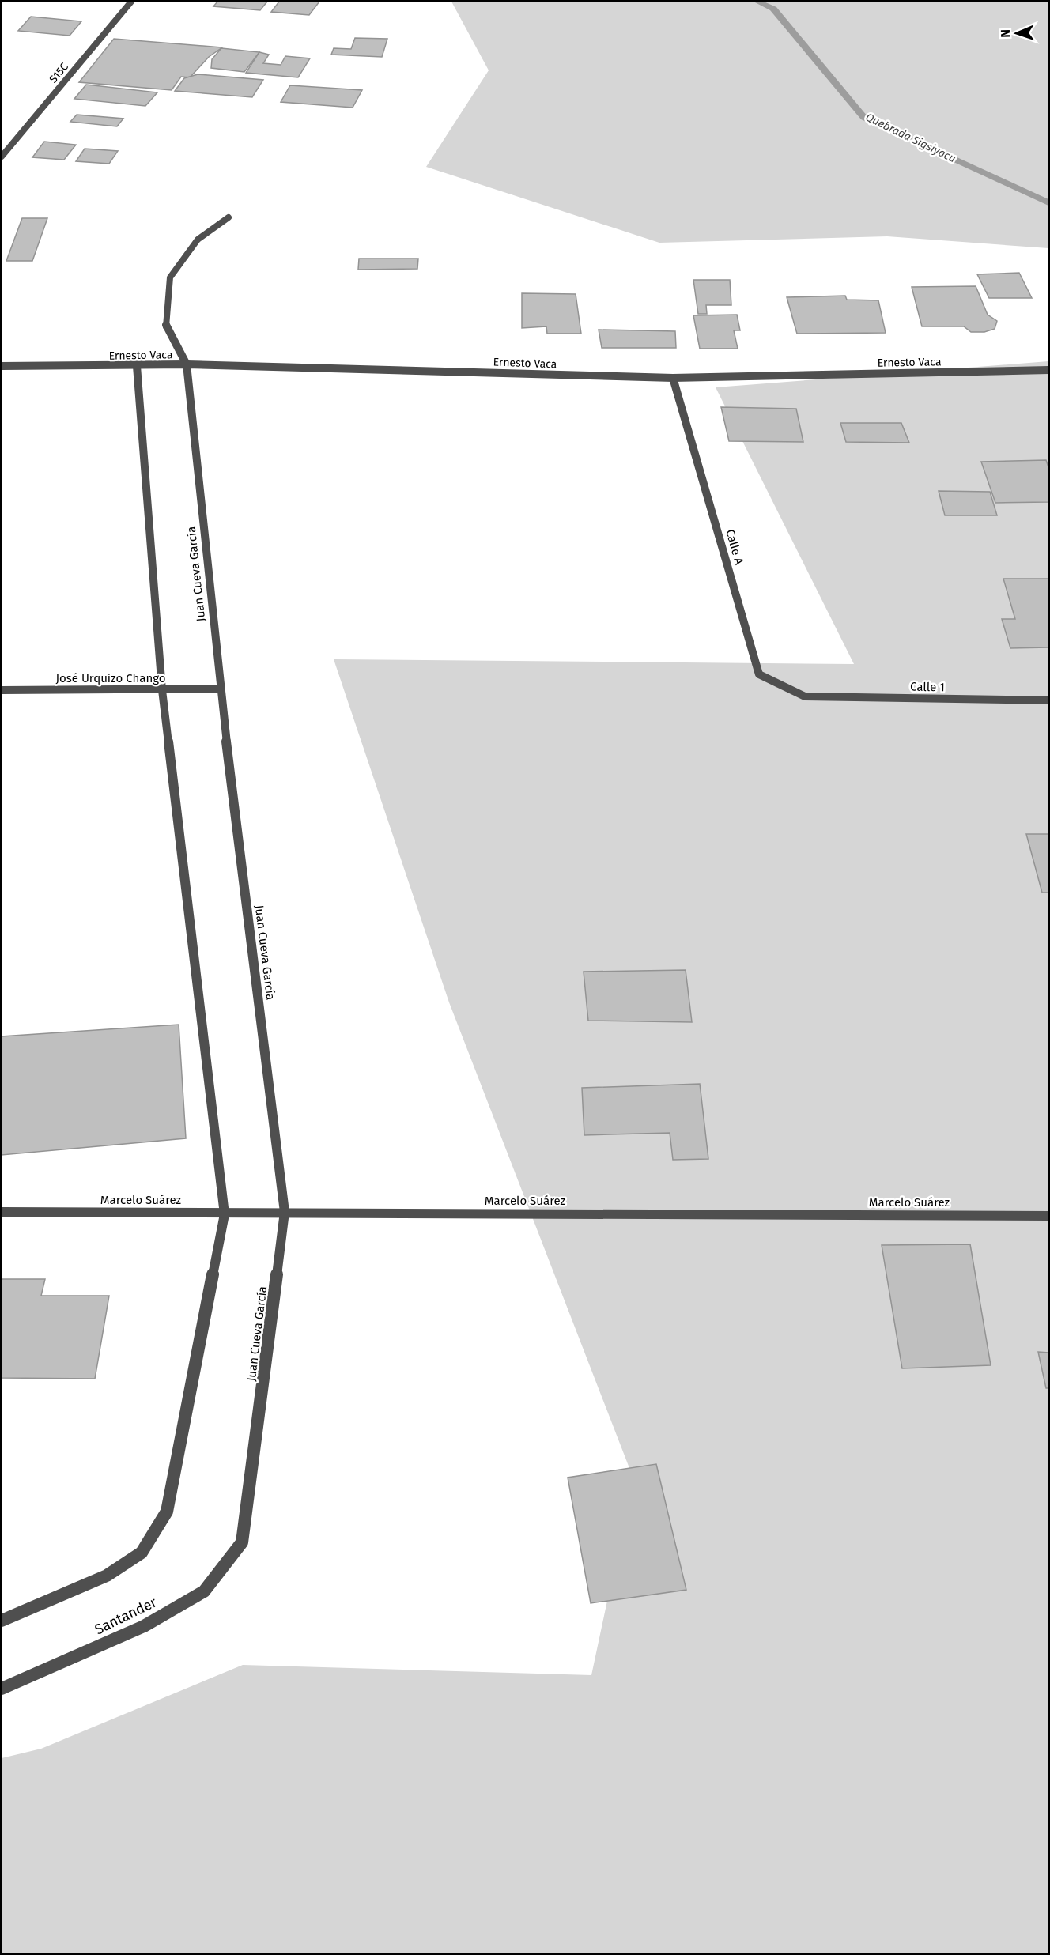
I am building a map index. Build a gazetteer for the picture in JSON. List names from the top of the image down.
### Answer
{
  "streets": {
    "street": [
      "S15C",
      "Ernesto Vaca",
      "Calle A",
      "Juan Cueva García",
      "José Urquizo Chango",
      "Calle 1",
      "Marcelo Suárez",
      "Santander"
    ]
  },
  "crossings": [
    ["Ernesto Vaca", "Calle A"],
    ["Ernesto Vaca", "Juan Cueva García"],
    ["Calle A", "Calle 1"],
    ["Juan Cueva García", "José Urquizo Chango"],
    ["Juan Cueva García", "Marcelo Suárez"],
    ["Juan Cueva García", "Santander"]
  ],
  "water": ["Quebrada Sigsiyacu"],
  "north": "left"
}
